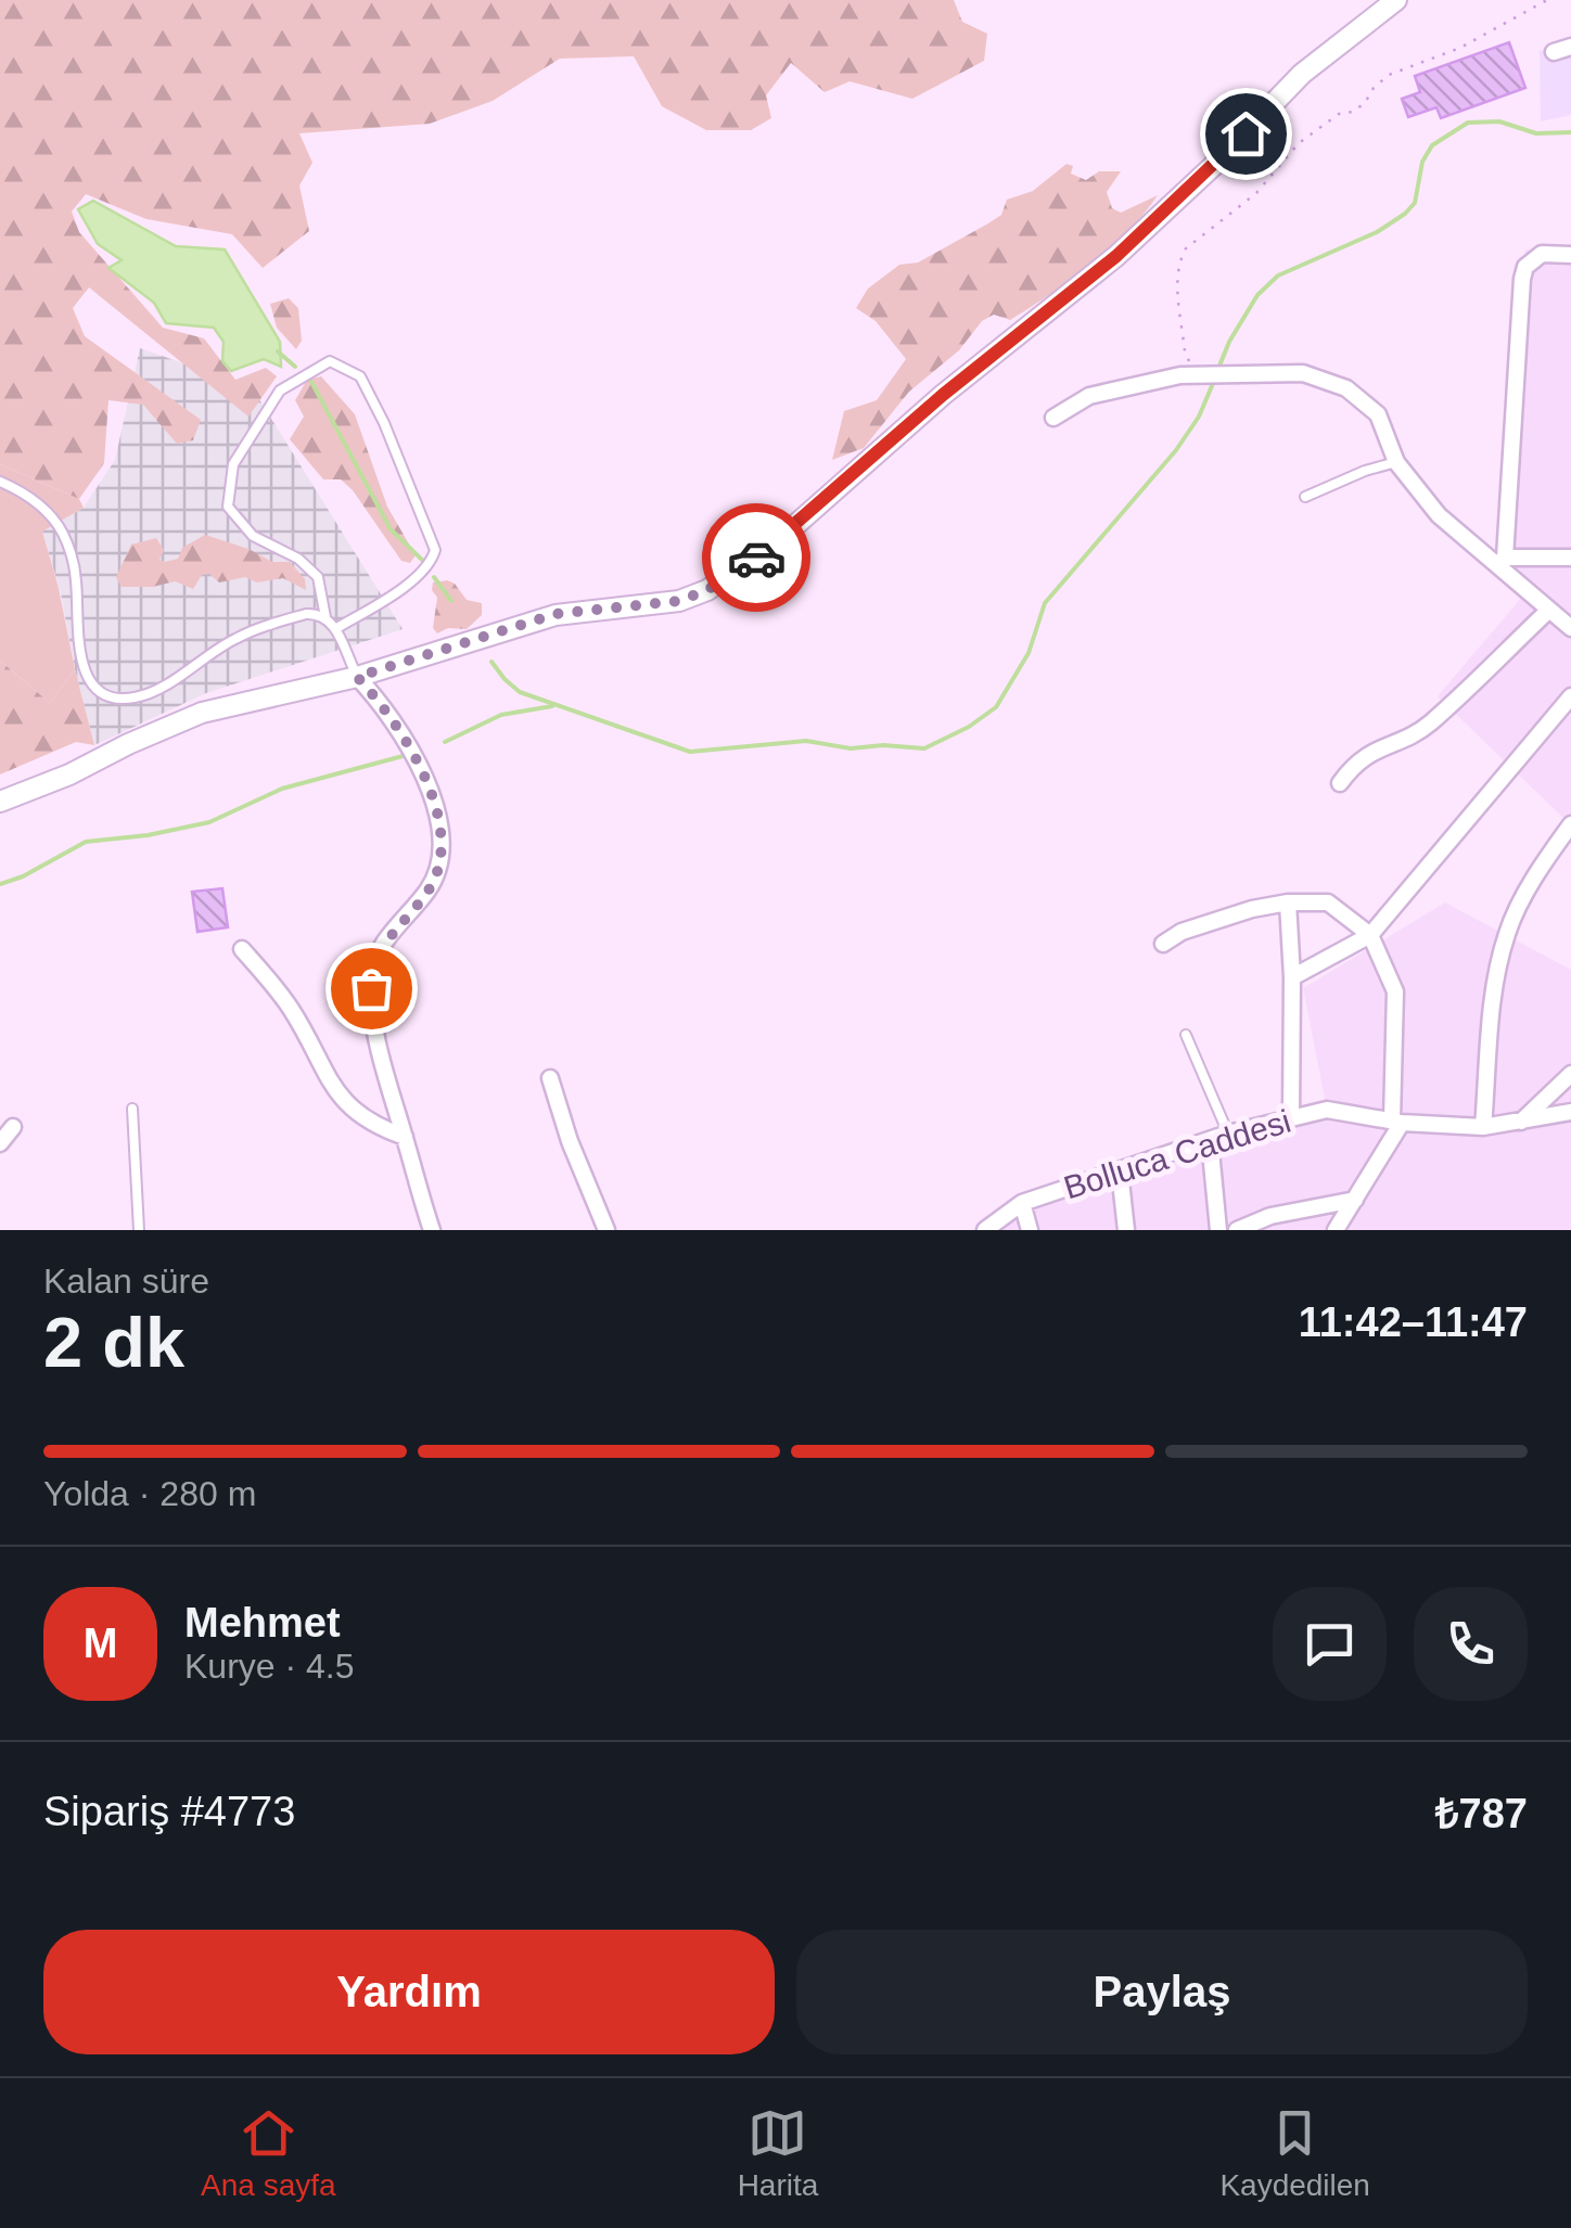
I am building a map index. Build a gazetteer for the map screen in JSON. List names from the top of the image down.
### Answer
{
  "streets": {
    "street": ["Bolluca Caddesi"]
  },
  "page": {
    "heading": ["2 dk", "Kalan süre", "11:42–11:47"],
    "panel": [
      "Mehmet",
      "Kurye · 4.5",
      "Sipariş #4773",
      "₺787"
    ],
    "bar": "Yolda · 280 m",
    "round": "M",
    "buttons": ["Yardım", "Paylaş"],
    "tabs": ["Ana sayfa", "Harita", "Kaydedilen"]
  }
}
